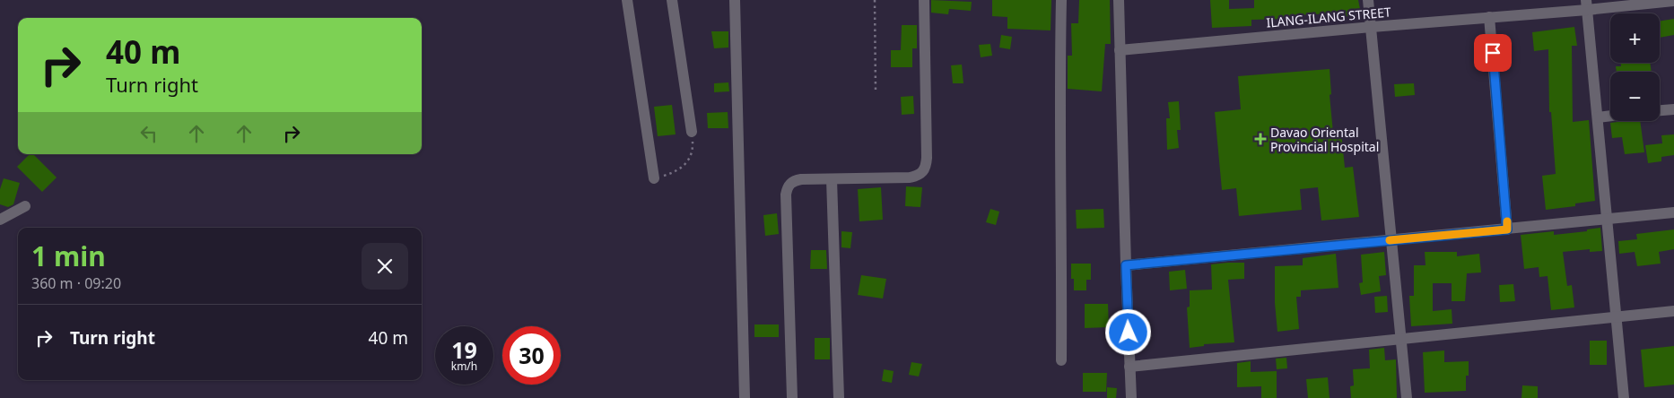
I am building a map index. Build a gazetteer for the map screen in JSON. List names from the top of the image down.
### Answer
{
  "streets": {
    "street": ["ILANG-ILANG STREET"]
  },
  "places": {
    "health": ["Davao Oriental Provincial Hospital"]
  },
  "page": {
    "map_buttons": ["+", "−"],
    "turn": ["40 m", "Turn right"],
    "heading": ["1 min", "360 m · 09:20"],
    "list": [
      {
        "name": "Turn right",
        "value": "40 m"
      }
    ],
    "speed": "19 km/h",
    "limit": "30"
  }
}
